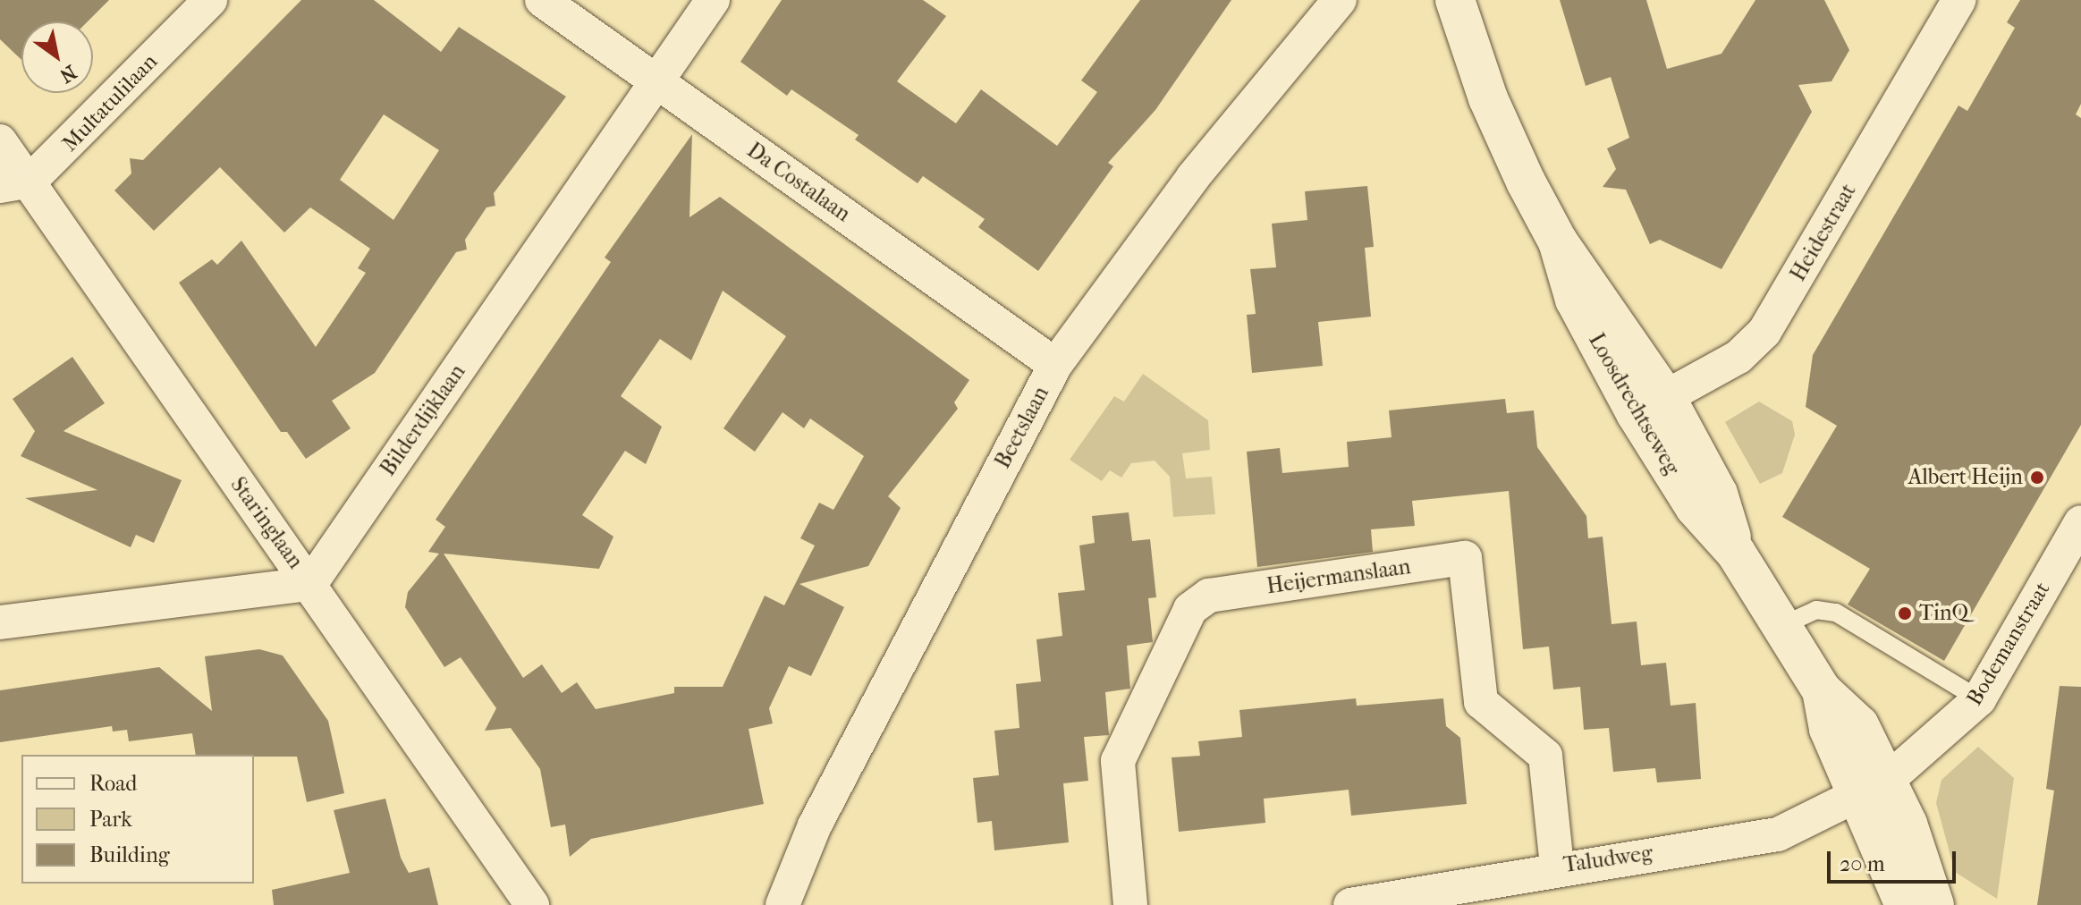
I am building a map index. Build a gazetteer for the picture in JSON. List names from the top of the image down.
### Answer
{
  "streets": {
    "street": [
      "Multatulilaan",
      "Da Costalaan",
      "Heidestraat",
      "Loosdrechtseweg",
      "Bilderdijklaan",
      "Beetslaan",
      "Staringlaan",
      "Heijermanslaan",
      "Bodemanstraat",
      "Taludweg"
    ]
  },
  "crossings": [
    ["Multatulilaan", "Staringlaan"],
    ["Da Costalaan", "Bilderdijklaan"],
    ["Da Costalaan", "Beetslaan"],
    ["Heidestraat", "Loosdrechtseweg"],
    ["Loosdrechtseweg", "Bodemanstraat"],
    ["Loosdrechtseweg", "Taludweg"],
    ["Bilderdijklaan", "Staringlaan"],
    ["Heijermanslaan", "Taludweg"],
    ["Bodemanstraat", "Taludweg"]
  ],
  "places": ["Albert Heijn", "TinQ"],
  "legend": ["Road", "Park", "Building"],
  "scale_bar": "20 m",
  "north": "bottom right"
}
